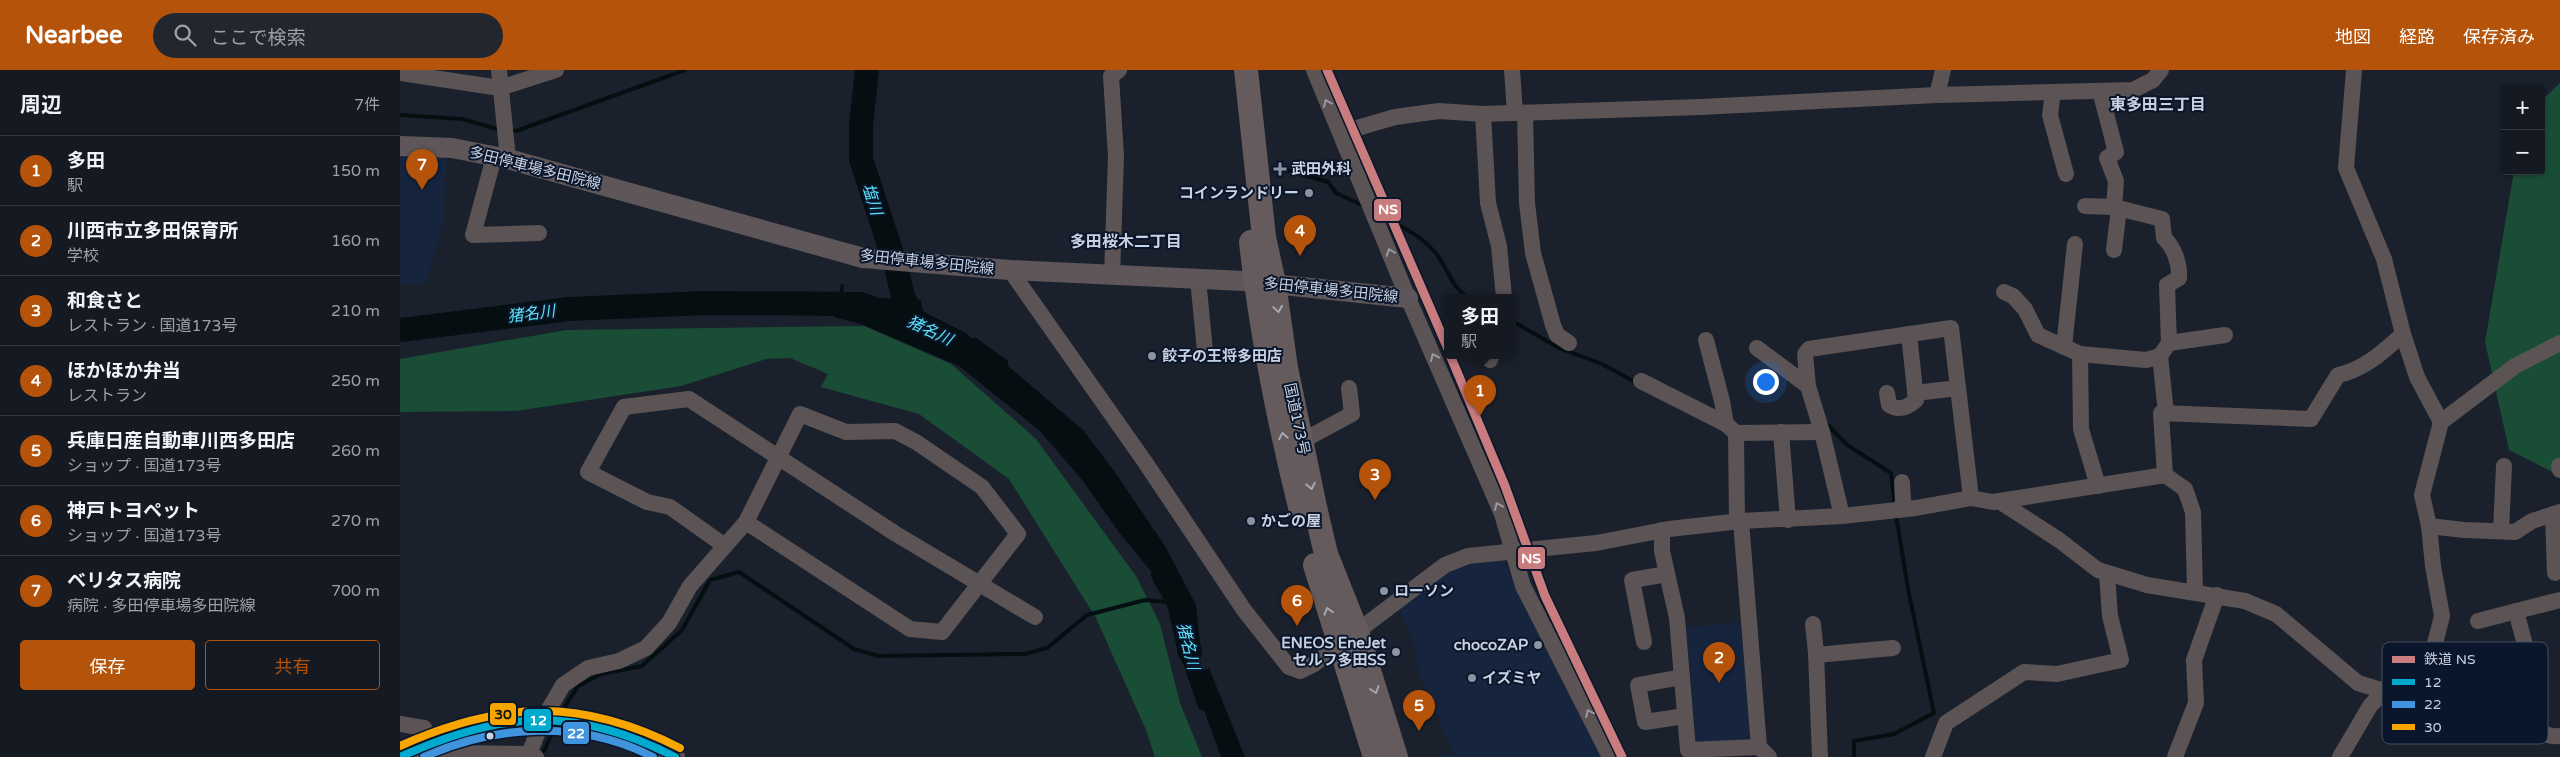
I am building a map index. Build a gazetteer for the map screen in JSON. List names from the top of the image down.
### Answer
{
  "streets": {
    "highway": ["国道173号"],
    "main road": ["多田停車場多田院線"]
  },
  "crossings": [
    ["多田停車場多田院線", "国道173号"]
  ],
  "districts": ["東多田三丁目", "多田桜木二丁目"],
  "water": ["塩川", "猪名川"],
  "places": {
    "health": ["武田外科"],
    "other": [
      "コインランドリー",
      "餃子の王将多田店",
      "かごの屋",
      "ローソン",
      "chocoZAP",
      "ENEOS EneJet セルフ多田SS",
      "イズミヤ"
    ]
  },
  "lines": [
    "rail line NS",
    "transit line 30",
    "transit line 12",
    "transit line 22"
  ],
  "legend": [
    "鉄道 NS",
    "12",
    "22",
    "30"
  ],
  "page": {
    "header": "Nearbee",
    "search": "ここで検索",
    "nav": ["地図", "経路", "保存済み"],
    "heading": ["周辺", "7件"],
    "map_buttons": ["+", "−"],
    "list": [
      {
        "mark": "1",
        "name": "多田",
        "note": "駅",
        "value": "150 m"
      },
      {
        "mark": "2",
        "name": "川西市立多田保育所",
        "note": "学校",
        "value": "160 m"
      },
      {
        "mark": "3",
        "name": "和食さと",
        "note": "レストラン · 国道173号",
        "value": "210 m"
      },
      {
        "mark": "4",
        "name": "ほかほか弁当",
        "note": "レストラン",
        "value": "250 m"
      },
      {
        "mark": "5",
        "name": "兵庫日産自動車川西多田店",
        "note": "ショップ · 国道173号",
        "value": "260 m"
      },
      {
        "mark": "6",
        "name": "神戸トヨペット",
        "note": "ショップ · 国道173号",
        "value": "270 m"
      },
      {
        "mark": "7",
        "name": "ベリタス病院",
        "note": "病院 · 多田停車場多田院線",
        "value": "700 m"
      }
    ],
    "pins": [
      "7",
      "4",
      "1",
      "3",
      "6",
      "2",
      "5"
    ],
    "popup": ["多田", "駅"],
    "buttons": ["保存", "共有"]
  }
}
